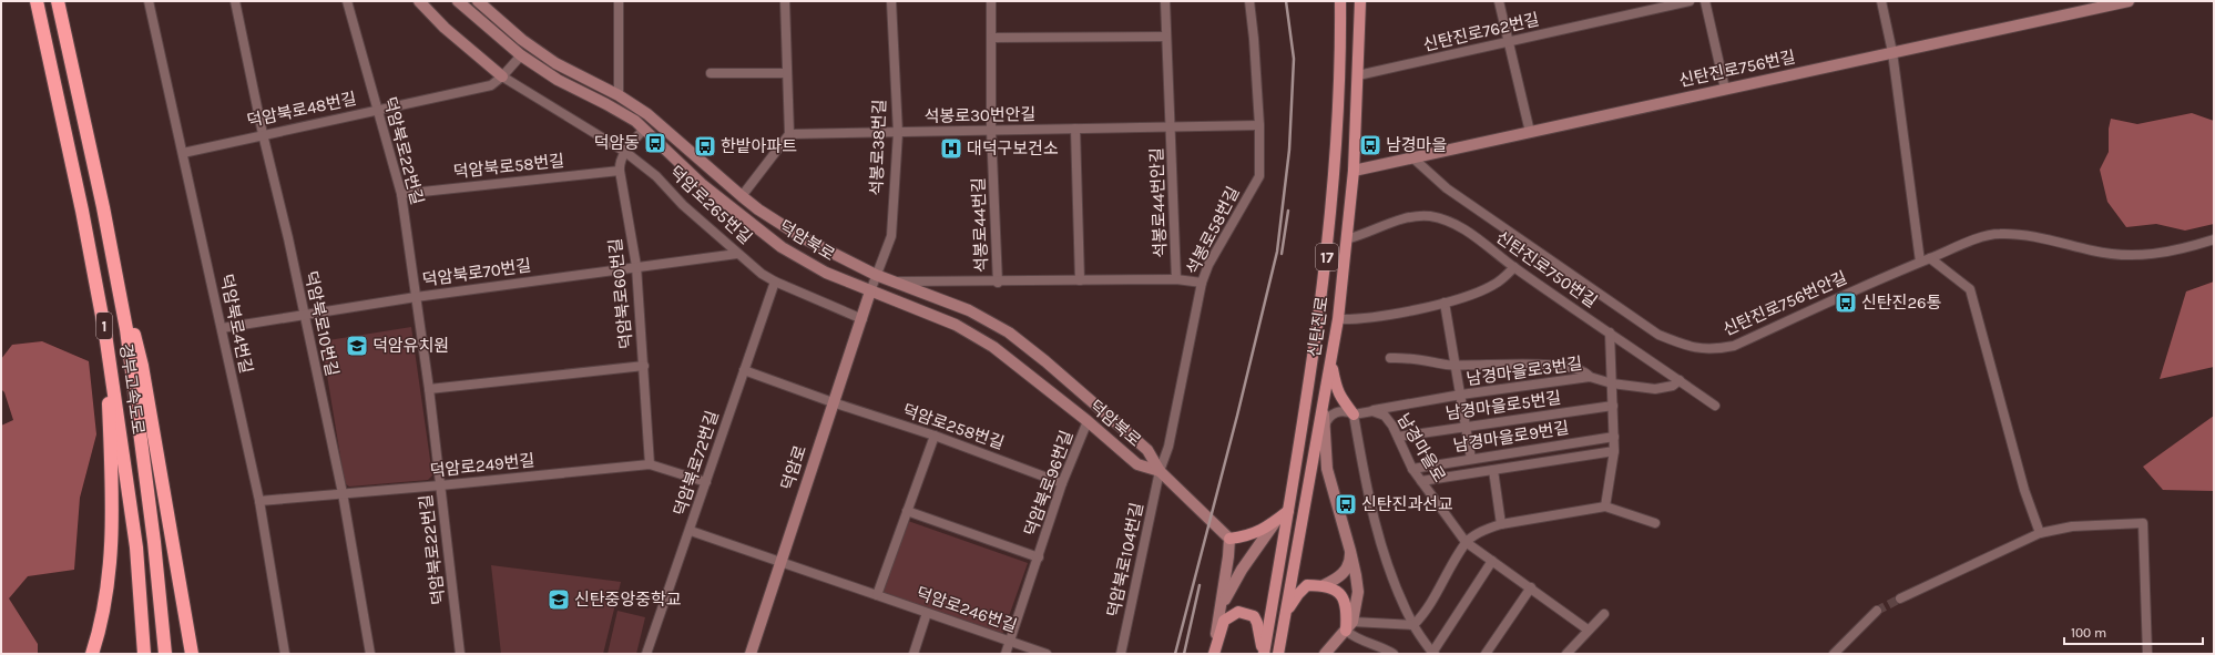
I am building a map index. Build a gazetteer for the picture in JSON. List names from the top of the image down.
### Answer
{
  "streets": {
    "highway": ["1", "경부고속도로"],
    "main road": ["17", "신탄진로"],
    "street": [
      "신탄진로762번길",
      "신탄진로756번길",
      "덕암북로48번길",
      "석봉로30번안길",
      "석봉로38번길",
      "덕암북로22번길",
      "덕암북로58번길",
      "석봉로44번안길",
      "덕암로265번길",
      "석봉로44번길",
      "석봉로58번길",
      "덕암북로",
      "신탄진로750번길",
      "덕암북로70번길",
      "덕암북로60번길",
      "신탄진로756번안길",
      "덕암북로4번길",
      "덕암북로10번길",
      "남경마을로3번길",
      "남경마을로5번길",
      "덕암로258번길",
      "남경마을로9번길",
      "남경마을로",
      "덕암북로72번길",
      "덕암로249번길",
      "덕암로",
      "덕암북로96번길",
      "덕암북로104번길",
      "덕암로246번길"
    ]
  },
  "crossings": [
    ["신탄진로762번길", "신탄진로"],
    ["신탄진로756번길", "신탄진로756번안길"],
    ["신탄진로756번길", "신탄진로"],
    ["덕암북로48번길", "덕암북로22번길"],
    ["덕암북로48번길", "덕암로265번길"],
    ["덕암북로48번길", "덕암북로"],
    ["덕암북로48번길", "덕암북로4번길"],
    ["덕암북로48번길", "덕암북로10번길"],
    ["석봉로30번안길", "석봉로38번길"],
    ["석봉로30번안길", "석봉로44번안길"],
    ["석봉로30번안길", "석봉로44번길"],
    ["석봉로30번안길", "석봉로58번길"],
    ["석봉로38번길", "덕암북로"],
    ["석봉로38번길", "덕암로"],
    ["덕암북로22번길", "덕암북로58번길"],
    ["덕암북로22번길", "덕암북로70번길"],
    ["덕암북로22번길", "덕암로249번길"],
    ["덕암북로58번길", "덕암북로60번길"],
    ["석봉로44번안길", "석봉로44번길"],
    ["석봉로44번안길", "석봉로58번길"],
    ["덕암로265번길", "덕암북로70번길"],
    ["덕암로265번길", "덕암북로60번길"],
    ["덕암로265번길", "덕암북로72번길"],
    ["덕암로265번길", "덕암로"],
    ["석봉로44번길", "덕암북로"],
    ["석봉로58번길", "덕암북로"],
    ["석봉로58번길", "덕암북로104번길"],
    ["덕암북로", "덕암북로60번길"],
    ["덕암북로", "덕암로"],
    ["덕암북로", "덕암북로96번길"],
    ["덕암북로", "덕암북로104번길"],
    ["신탄진로750번길", "신탄진로"],
    ["신탄진로750번길", "남경마을로3번길"],
    ["덕암북로70번길", "덕암북로60번길"],
    ["덕암북로70번길", "덕암북로4번길"],
    ["덕암북로70번길", "덕암북로10번길"],
    ["덕암북로60번길", "덕암로249번길"],
    ["덕암북로4번길", "덕암로249번길"],
    ["덕암북로10번길", "덕암로249번길"],
    ["남경마을로3번길", "남경마을로"],
    ["남경마을로5번길", "남경마을로"],
    ["덕암로258번길", "덕암북로72번길"],
    ["덕암로258번길", "덕암로"],
    ["덕암로258번길", "덕암북로96번길"],
    ["남경마을로9번길", "남경마을로"],
    ["덕암북로72번길", "덕암로249번길"],
    ["덕암북로72번길", "덕암로246번길"],
    ["덕암로", "덕암로246번길"],
    ["덕암북로96번길", "덕암로246번길"]
  ],
  "places": {
    "bus stop": [
      "덕암동",
      "남경마을",
      "한밭아파트",
      "신탄진26통",
      "신탄진과선교"
    ],
    "hospital": ["대덕구보건소"],
    "school or university": ["덕암유치원", "신탄중앙중학교"]
  },
  "scale_bar": "100 m"
}
